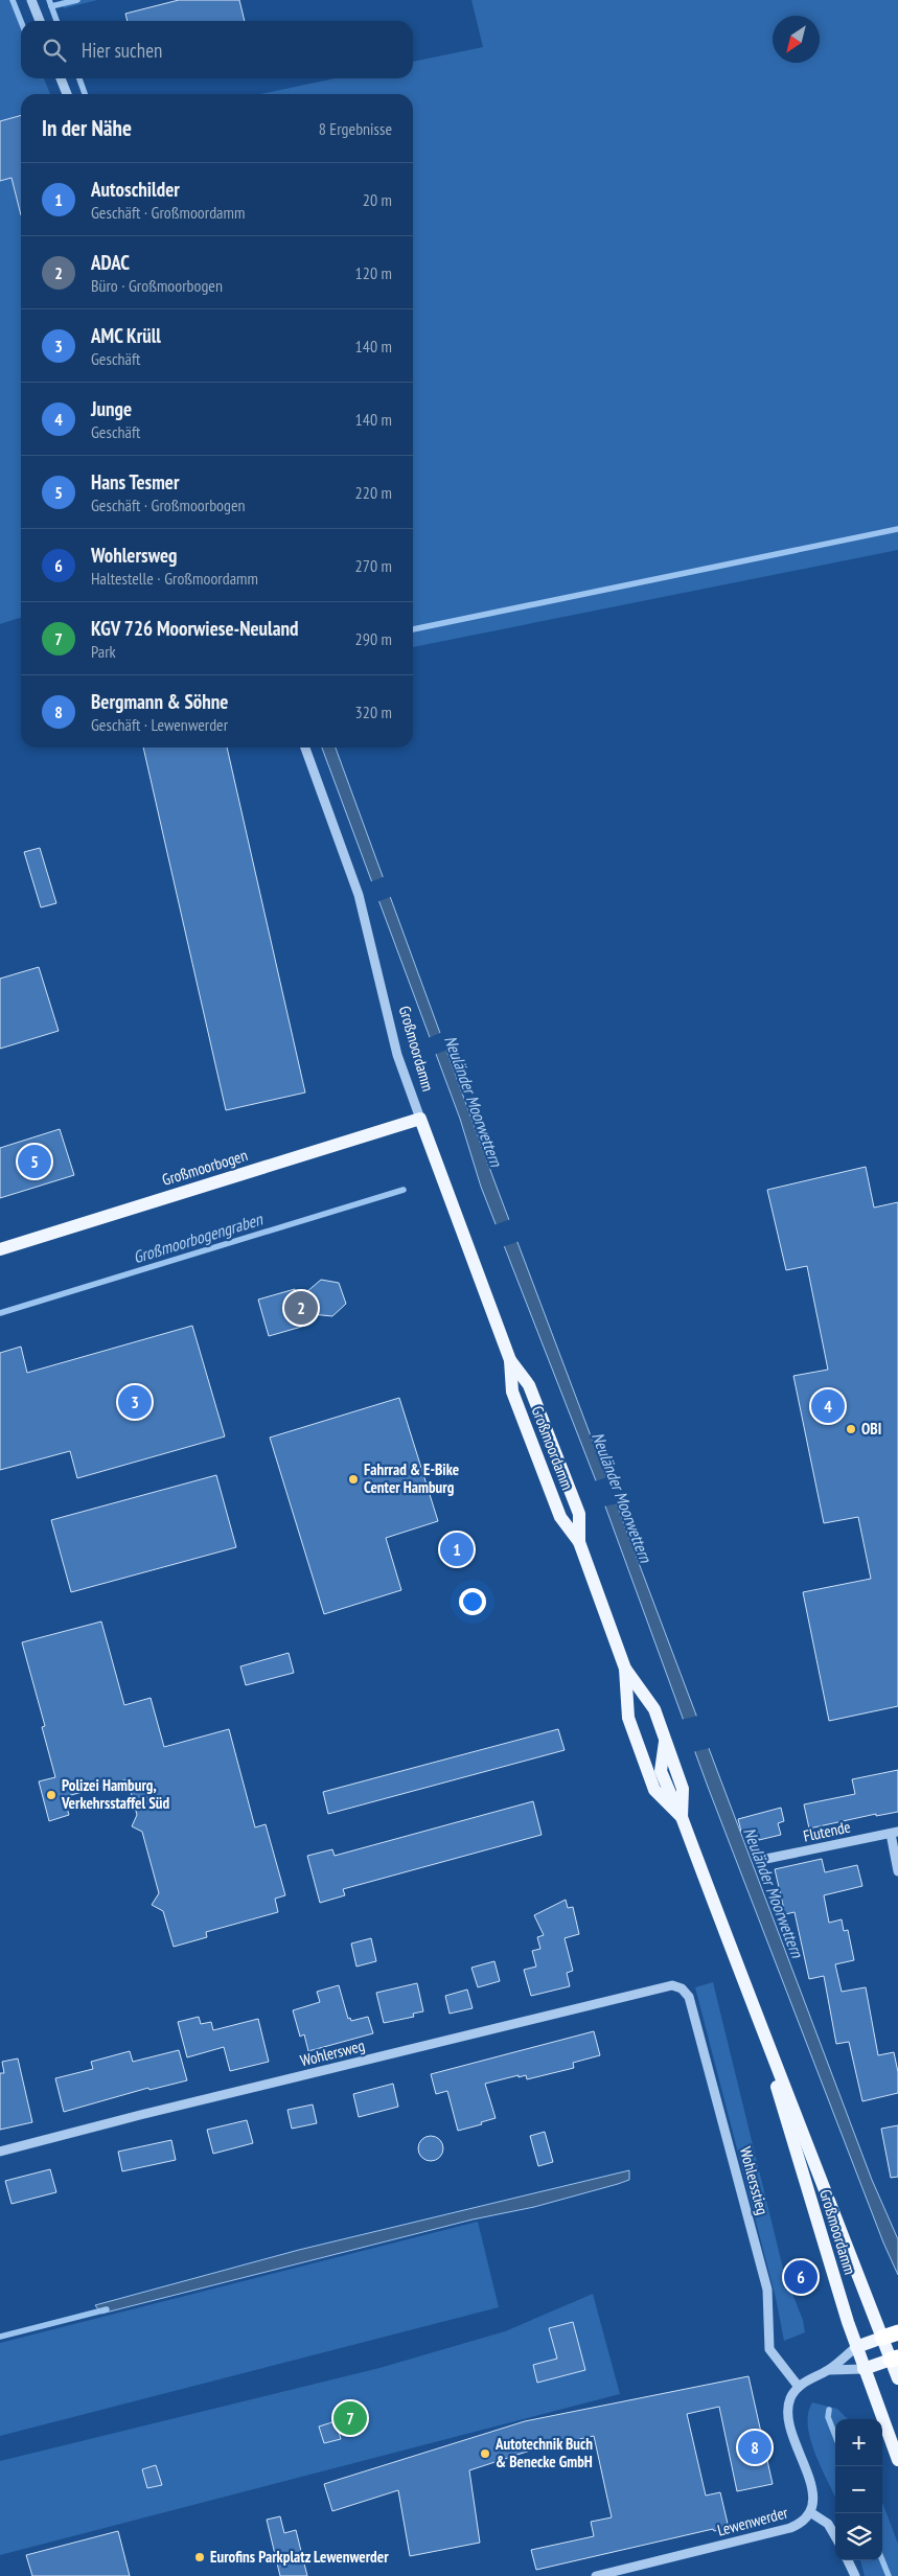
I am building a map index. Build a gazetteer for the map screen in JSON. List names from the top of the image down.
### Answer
{
  "streets": {
    "main road": ["Großmoordamm", "Großmoorbogen"],
    "street": [
      "Flutende",
      "Wohlersweg",
      "Wohlersstieg",
      "Lewenwerder"
    ]
  },
  "crossings": [
    ["Großmoordamm", "Großmoorbogen"],
    ["Wohlersweg", "Wohlersstieg"],
    ["Wohlersstieg", "Lewenwerder"]
  ],
  "water": ["Neuländer Moorwettern", "Großmoorbogengraben"],
  "places": [
    "OBI",
    "Fahrrad & E-Bike Center Hamburg",
    "Polizei Hamburg, Verkehrsstaffel Süd",
    "Autotechnik Buch & Benecke GmbH",
    "Eurofins Parkplatz Lewenwerder"
  ],
  "north": "bottom left",
  "page": {
    "search": "Hier suchen",
    "heading": ["In der Nähe", "8 Ergebnisse"],
    "list": [
      {
        "mark": "1",
        "name": "Autoschilder",
        "note": "Geschäft · Großmoordamm",
        "value": "20 m"
      },
      {
        "mark": "2",
        "name": "ADAC",
        "note": "Büro · Großmoorbogen",
        "value": "120 m"
      },
      {
        "mark": "3",
        "name": "AMC Krüll",
        "note": "Geschäft",
        "value": "140 m"
      },
      {
        "mark": "4",
        "name": "Junge",
        "note": "Geschäft",
        "value": "140 m"
      },
      {
        "mark": "5",
        "name": "Hans Tesmer",
        "note": "Geschäft · Großmoorbogen",
        "value": "220 m"
      },
      {
        "mark": "6",
        "name": "Wohlersweg",
        "note": "Haltestelle · Großmoordamm",
        "value": "270 m"
      },
      {
        "mark": "7",
        "name": "KGV 726 Moorwiese-Neuland",
        "note": "Park",
        "value": "290 m"
      },
      {
        "mark": "8",
        "name": "Bergmann & Söhne",
        "note": "Geschäft · Lewenwerder",
        "value": "320 m"
      }
    ],
    "pins": [
      "5",
      "2",
      "3",
      "4",
      "1",
      "6",
      "7",
      "8"
    ],
    "map_buttons": ["+", "−"]
  }
}
